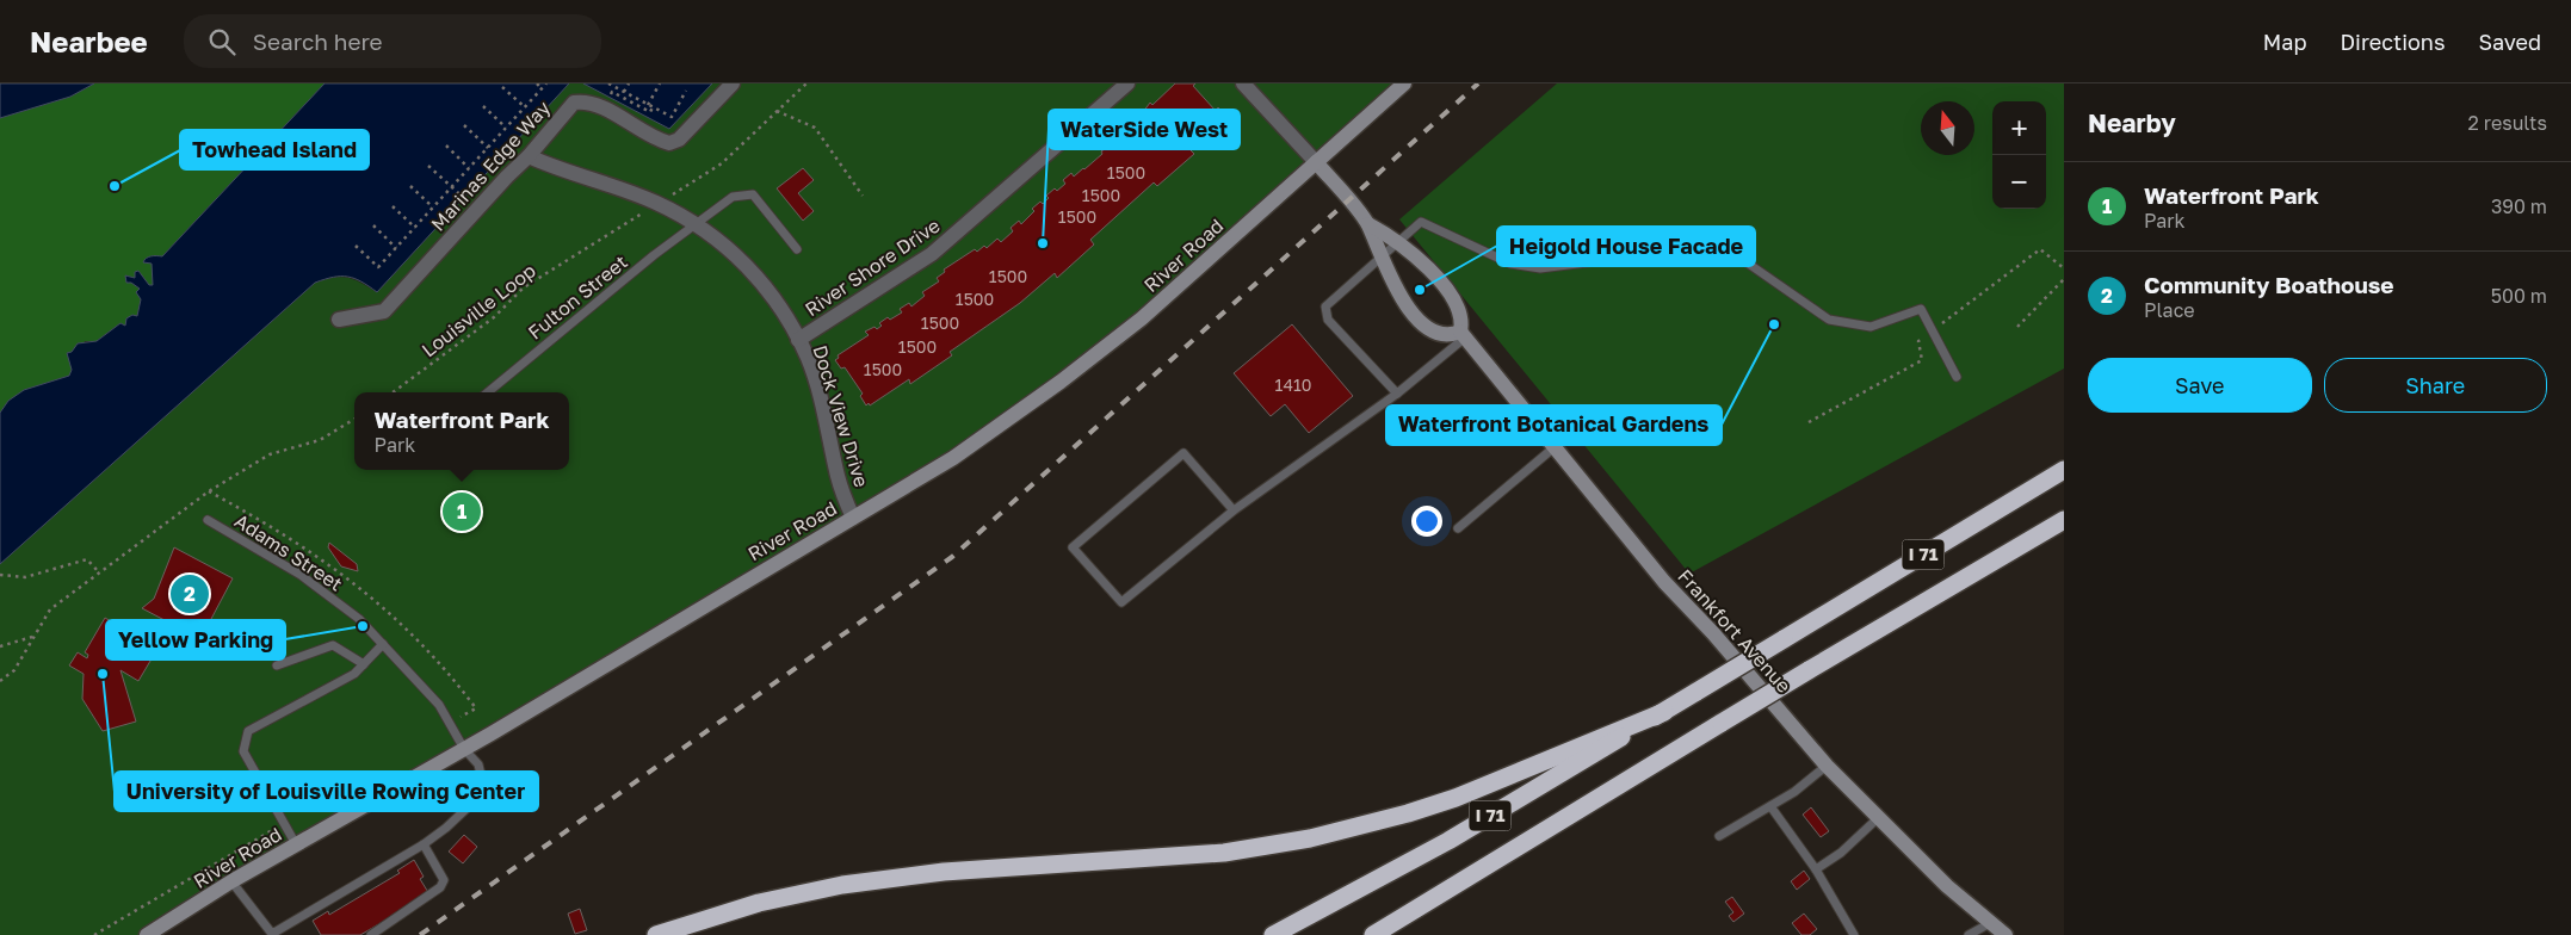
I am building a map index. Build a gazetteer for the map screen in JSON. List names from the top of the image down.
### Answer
{
  "streets": {
    "highway": ["I 71"],
    "street": [
      "Marinas Edge Way",
      "River Road",
      "River Shore Drive",
      "Dock View Drive",
      "Frankfort Avenue"
    ],
    "lane": ["Fulton Street", "Adams Street"],
    "path": ["Louisville Loop"]
  },
  "crossings": [
    ["Marinas Edge Way", "Dock View Drive"],
    ["River Road", "Dock View Drive"],
    ["River Road", "Adams Street"],
    ["River Shore Drive", "Dock View Drive"],
    ["Fulton Street", "Dock View Drive"]
  ],
  "places": [
    "Towhead Island",
    "WaterSide West",
    "Heigold House Facade",
    "Waterfront Botanical Gardens",
    "Yellow Parking",
    "University of Louisville Rowing Center"
  ],
  "house_numbers": [
    "1500",
    "1500",
    "1500",
    "1500",
    "1500",
    "1500",
    "1500",
    "1500",
    "1410"
  ],
  "north": "top",
  "page": {
    "header": "Nearbee",
    "search": "Search here",
    "nav": ["Map", "Directions", "Saved"],
    "heading": ["Nearby", "2 results"],
    "map_buttons": ["+", "−"],
    "list": [
      {
        "mark": "1",
        "name": "Waterfront Park",
        "note": "Park",
        "value": "390 m"
      },
      {
        "mark": "2",
        "name": "Community Boathouse",
        "note": "Place",
        "value": "500 m"
      }
    ],
    "buttons": ["Save", "Share"],
    "popup": ["Waterfront Park", "Park"],
    "pins": ["1", "2"]
  }
}
